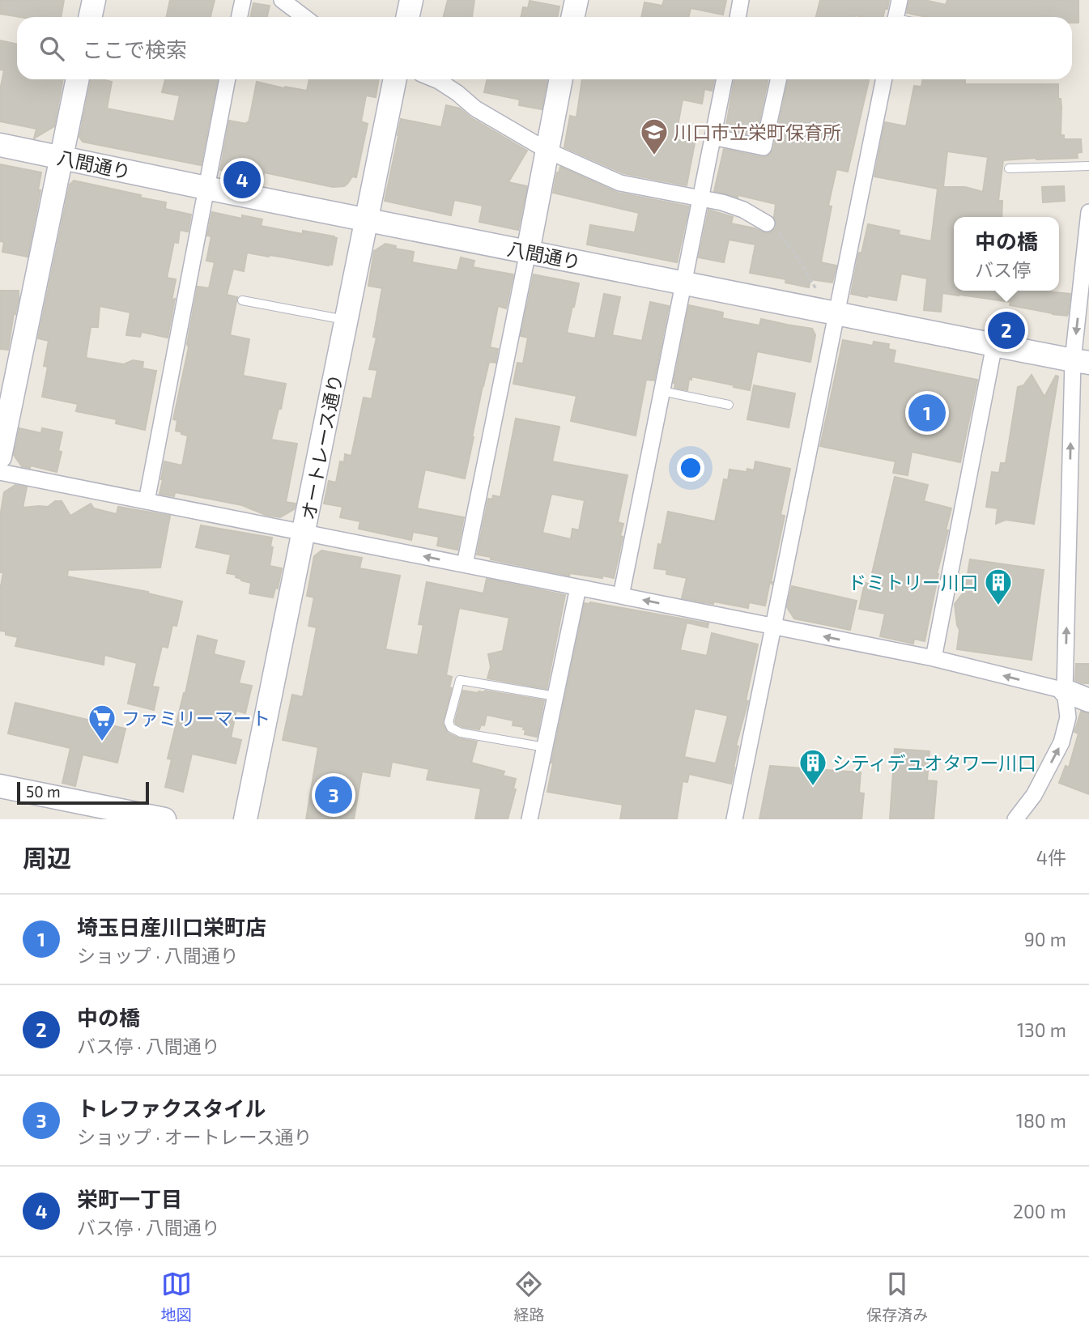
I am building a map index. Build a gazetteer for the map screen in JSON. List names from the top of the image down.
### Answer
{
  "streets": {
    "street": ["八間通り", "オートレース通り"]
  },
  "crossings": [
    ["八間通り", "オートレース通り"]
  ],
  "places": {
    "school or university": ["川口市立栄町保育所"],
    "building": ["ドミトリー川口", "シティデュオタワー川口"],
    "supermarket": ["ファミリーマート"]
  },
  "scale_bar": "50 m",
  "page": {
    "search": "ここで検索",
    "pins": [
      "4",
      "2",
      "1",
      "3"
    ],
    "popup": ["中の橋", "バス停"],
    "scale": "50 m",
    "heading": ["周辺", "4件"],
    "list": [
      {
        "mark": "1",
        "name": "埼玉日産川口栄町店",
        "note": "ショップ · 八間通り",
        "value": "90 m"
      },
      {
        "mark": "2",
        "name": "中の橋",
        "note": "バス停 · 八間通り",
        "value": "130 m"
      },
      {
        "mark": "3",
        "name": "トレファクスタイル",
        "note": "ショップ · オートレース通り",
        "value": "180 m"
      },
      {
        "mark": "4",
        "name": "栄町一丁目",
        "note": "バス停 · 八間通り",
        "value": "200 m"
      }
    ],
    "nav": ["地図", "経路", "保存済み"]
  }
}
